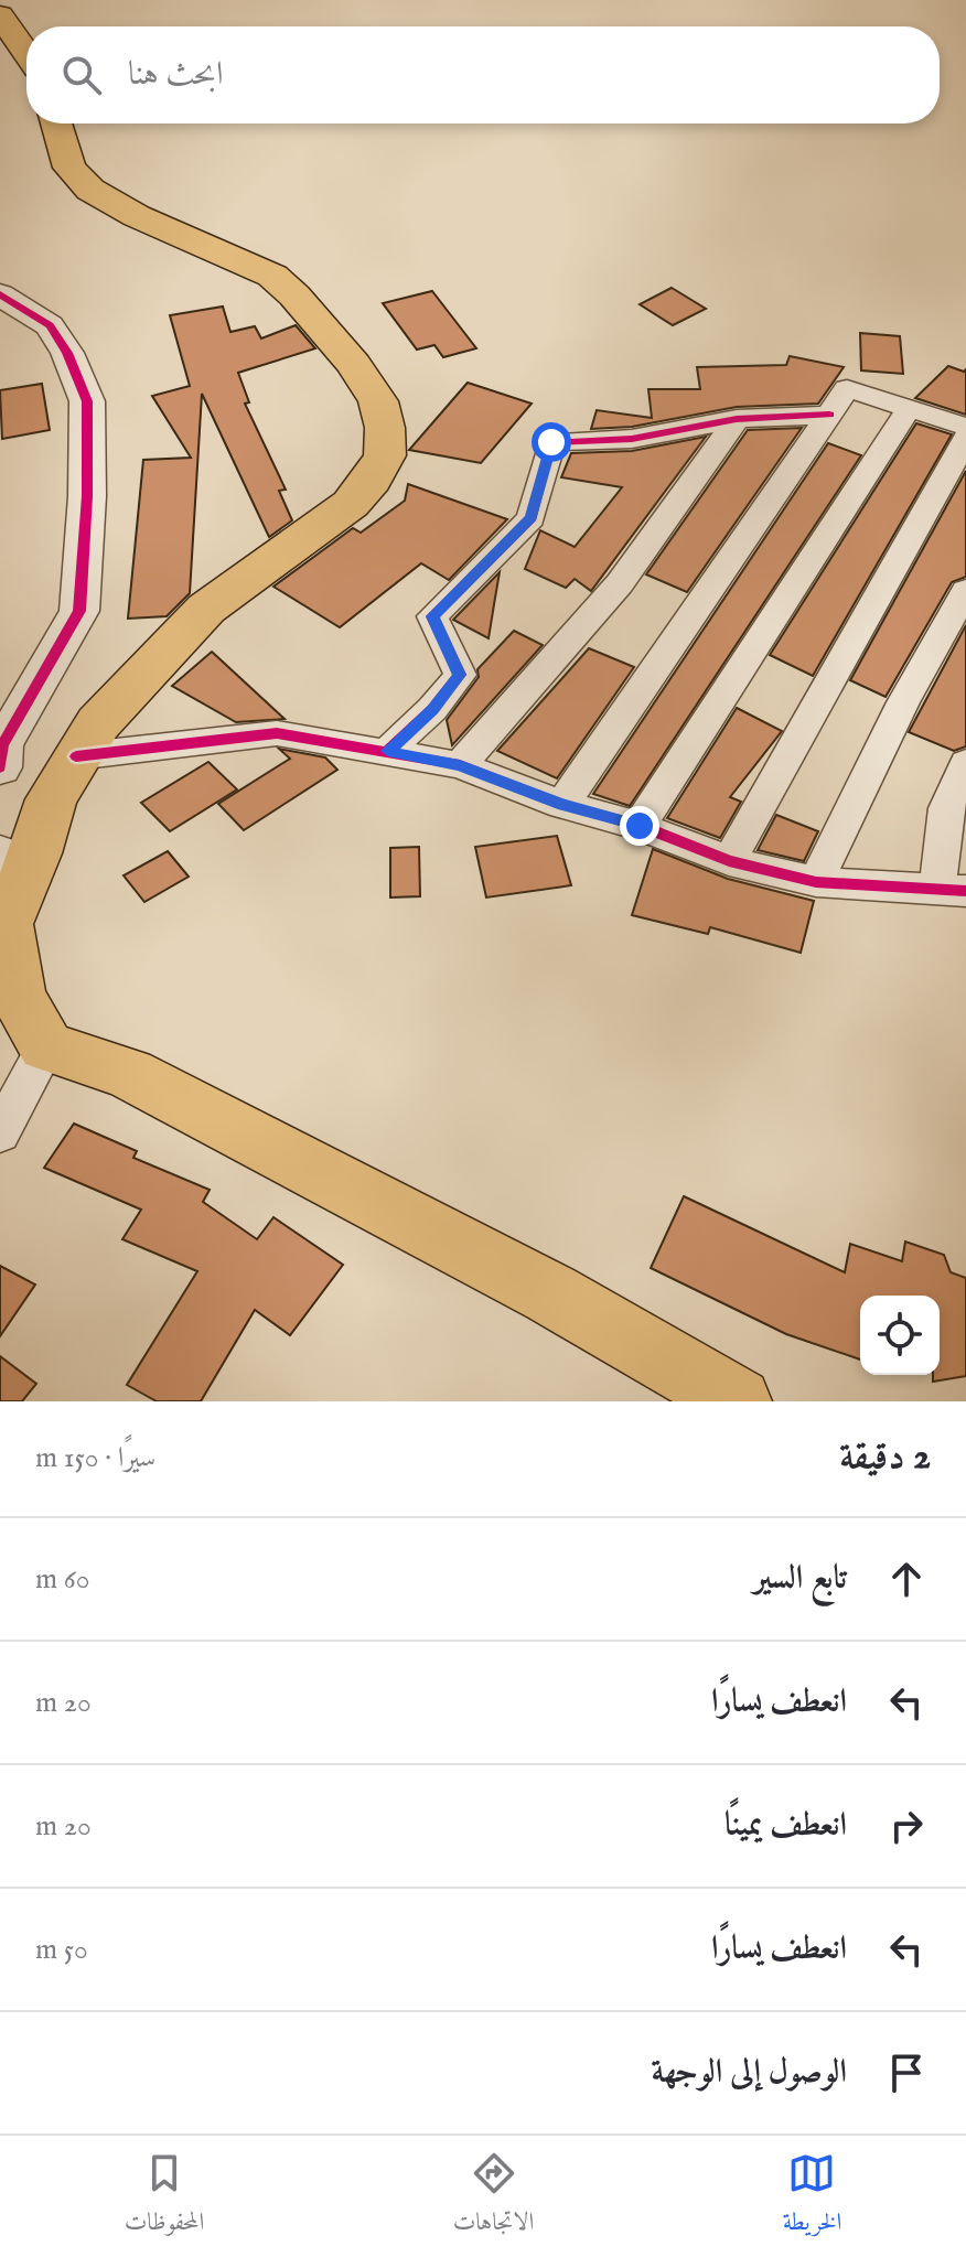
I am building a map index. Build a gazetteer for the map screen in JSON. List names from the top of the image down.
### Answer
{
  "page": {
    "search": "ابحث هنا",
    "heading": ["2 دقيقة", "سيرًا · 150 m"],
    "list": [
      ["تابع السير", "60 m"],
      ["انعطف يسارًا", "20 m"],
      ["انعطف يمينًا", "20 m"],
      ["انعطف يسارًا", "50 m"],
      "الوصول إلى الوجهة"
    ],
    "nav": ["الخريطة", "الاتجاهات", "المحفوظات"]
  }
}
